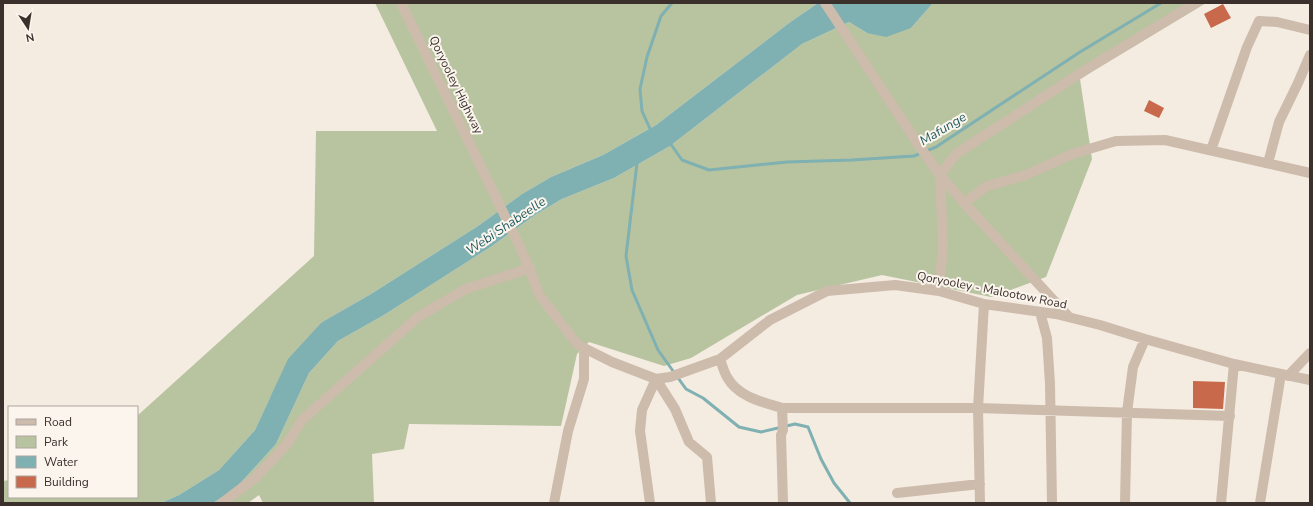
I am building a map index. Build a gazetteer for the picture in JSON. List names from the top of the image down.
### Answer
{
  "streets": {
    "street": ["Qoryooley Highway", "Qoryooley - Malootow Road"]
  },
  "water": ["Mafunge", "Webi Shabeelle"],
  "legend": [
    "Road",
    "Park",
    "Water",
    "Building"
  ],
  "north": "bottom"
}
